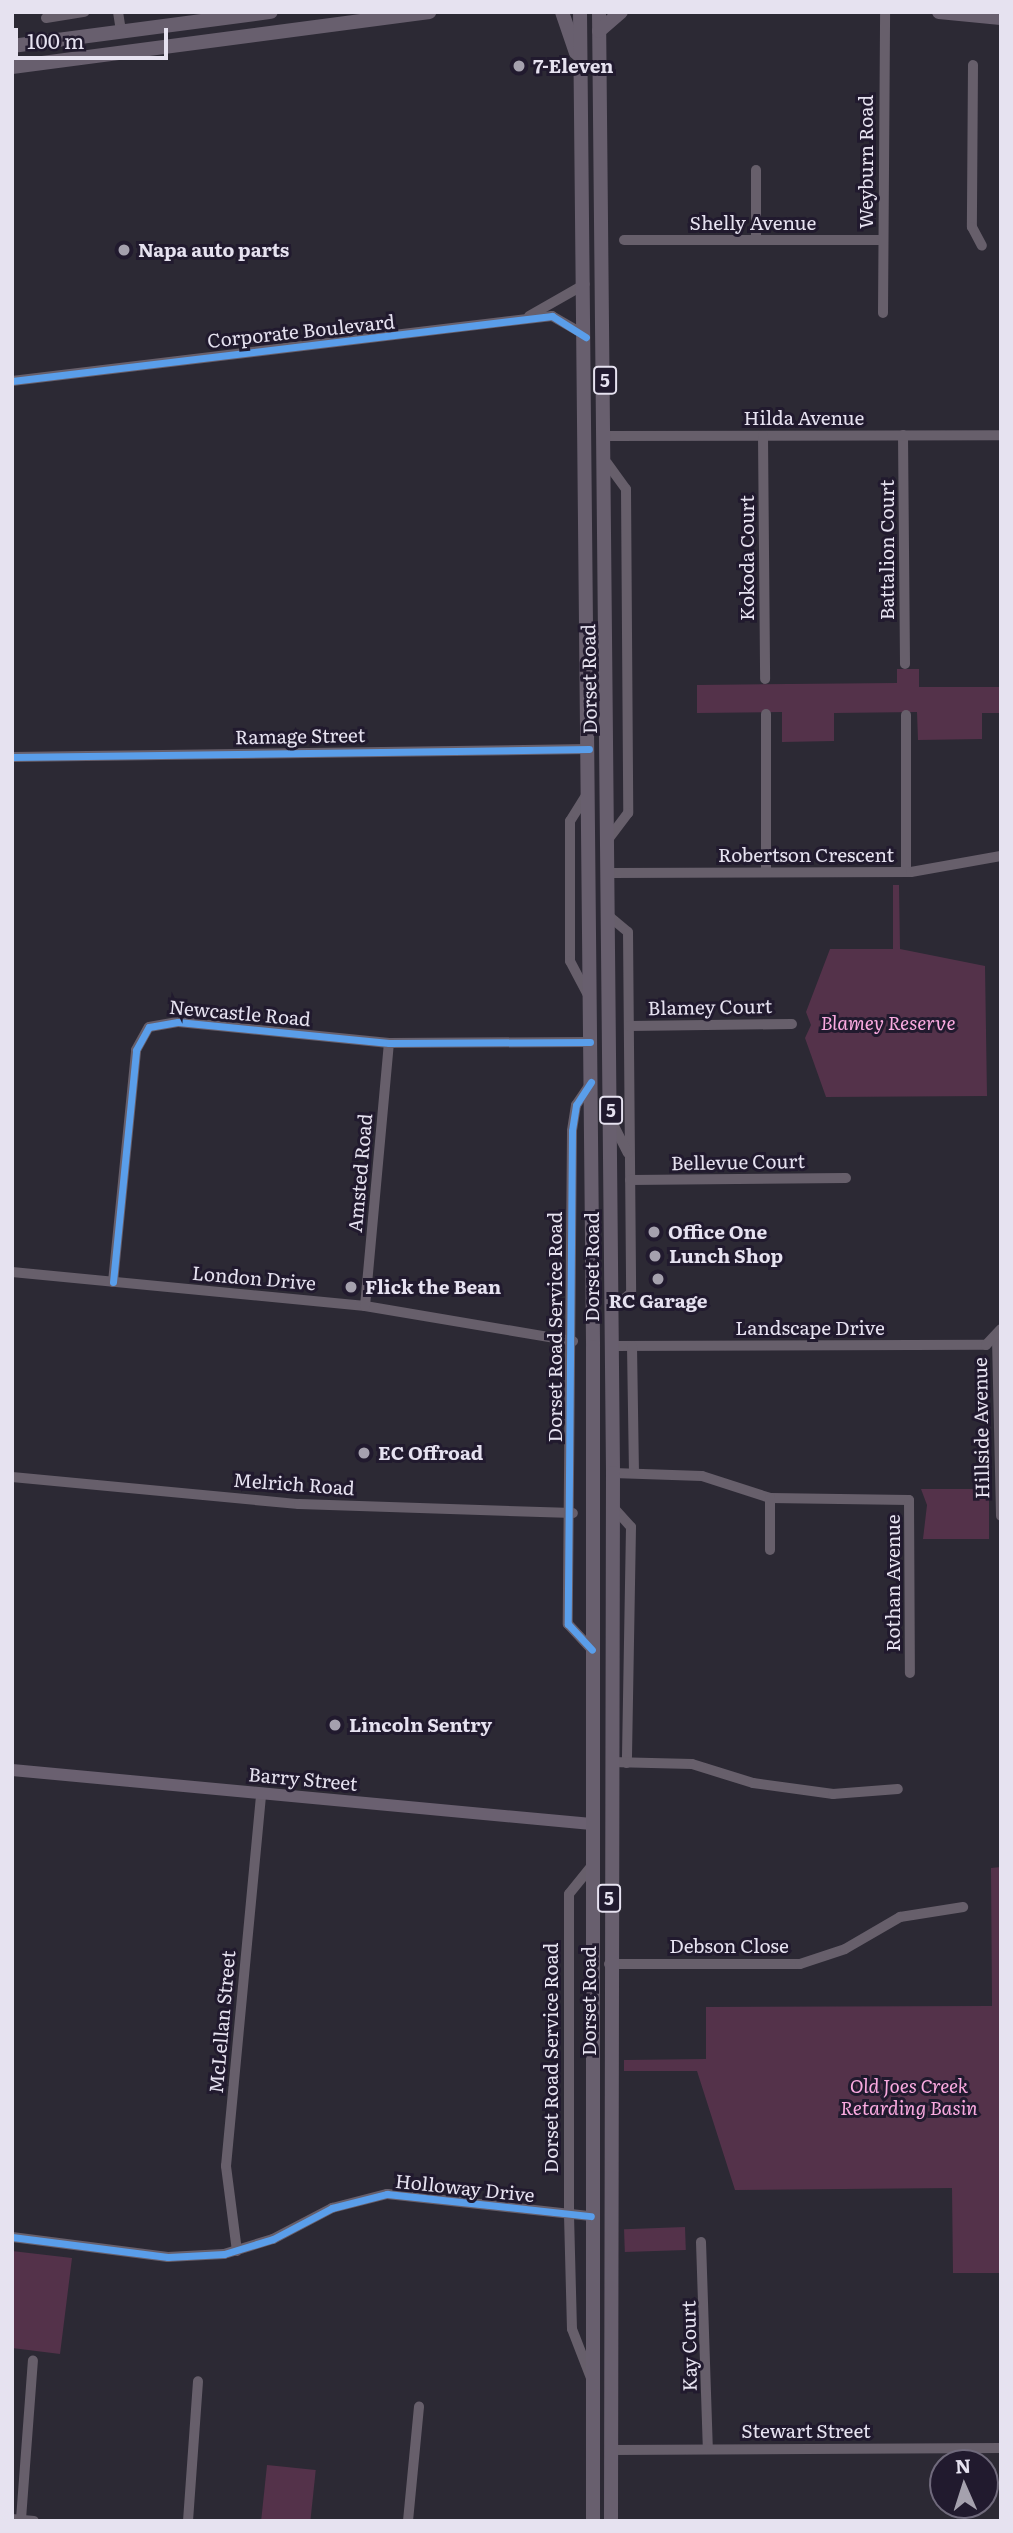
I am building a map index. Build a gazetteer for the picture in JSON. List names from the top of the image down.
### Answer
{
  "streets": {
    "main road": ["5", "Dorset Road", "Barry Street"],
    "street": [
      "Weyburn Road",
      "Shelly Avenue",
      "Corporate Boulevard",
      "Hilda Avenue",
      "Battalion Court",
      "Kokoda Court",
      "Ramage Street",
      "Robertson Crescent",
      "Blamey Court",
      "Newcastle Road",
      "Bellevue Court",
      "Amsted Road",
      "London Drive",
      "Dorset Road Service Road",
      "Landscape Drive",
      "Hillside Avenue",
      "Melrich Road",
      "Rothan Avenue",
      "Debson Close",
      "McLellan Street",
      "Holloway Drive",
      "Kay Court",
      "Stewart Street"
    ]
  },
  "crossings": [
    ["Weyburn Road", "Shelly Avenue"],
    ["Corporate Boulevard", "Dorset Road"],
    ["Hilda Avenue", "Battalion Court"],
    ["Hilda Avenue", "Kokoda Court"],
    ["Hilda Avenue", "Dorset Road"],
    ["Dorset Road", "Ramage Street"],
    ["Dorset Road", "Robertson Crescent"],
    ["Dorset Road", "Newcastle Road"],
    ["Dorset Road", "Dorset Road Service Road"],
    ["Dorset Road", "Landscape Drive"],
    ["Dorset Road", "Rothan Avenue"],
    ["Dorset Road", "Barry Street"],
    ["Dorset Road", "Debson Close"],
    ["Dorset Road", "Holloway Drive"],
    ["Dorset Road", "Stewart Street"],
    ["Newcastle Road", "Amsted Road"],
    ["Newcastle Road", "London Drive"],
    ["Amsted Road", "London Drive"],
    ["London Drive", "Dorset Road Service Road"],
    ["Dorset Road Service Road", "Melrich Road"],
    ["Dorset Road Service Road", "Holloway Drive"],
    ["Landscape Drive", "Hillside Avenue"],
    ["Barry Street", "McLellan Street"],
    ["McLellan Street", "Holloway Drive"],
    ["Kay Court", "Stewart Street"]
  ],
  "parks": ["Blamey Reserve", "Old Joes Creek Retarding Basin"],
  "places": [
    "7-Eleven",
    "Napa auto parts",
    "Office One",
    "Lunch Shop",
    "RC Garage",
    "Flick the Bean",
    "EC Offroad",
    "Lincoln Sentry"
  ],
  "scale_bar": "100 m",
  "north": "top"
}
